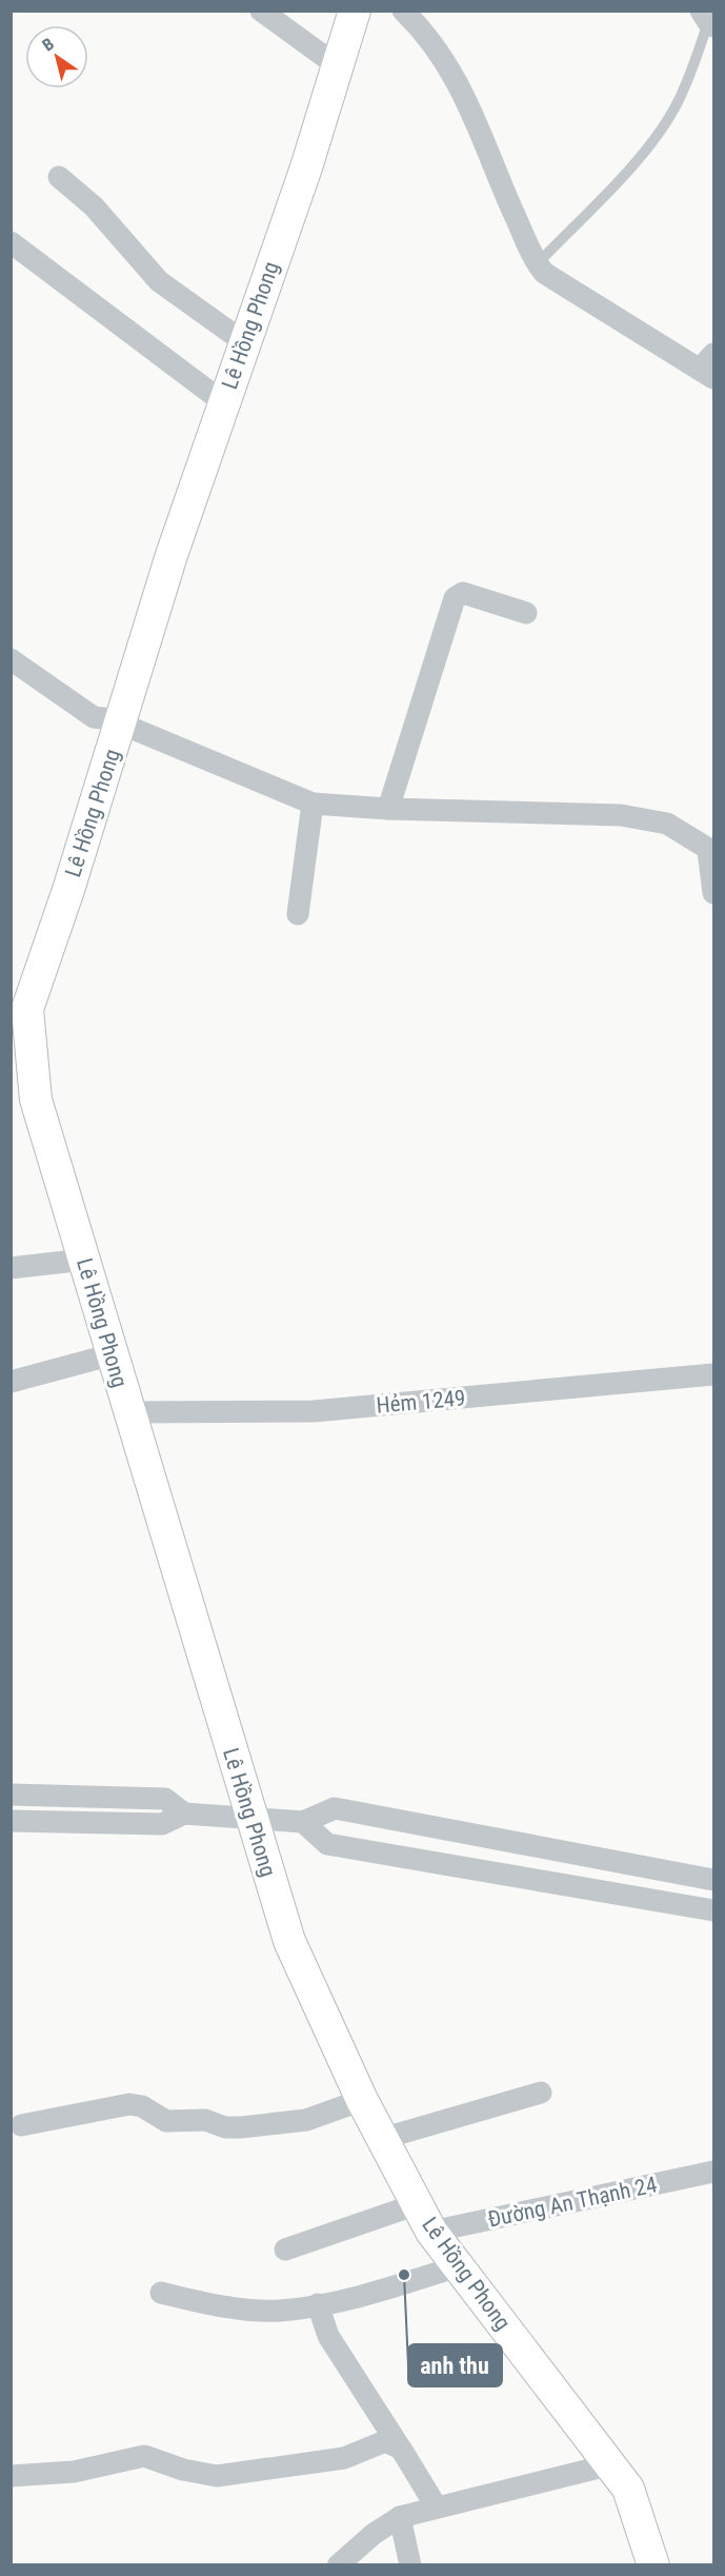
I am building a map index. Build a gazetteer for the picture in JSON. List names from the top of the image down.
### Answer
{
  "streets": {
    "street": ["Lê Hồng Phong", "Hẻm 1249", "Đường An Thạnh 24"]
  },
  "crossings": [
    ["Lê Hồng Phong", "Hẻm 1249"],
    ["Lê Hồng Phong", "Đường An Thạnh 24"]
  ],
  "places": ["anh thu"],
  "north": "top left"
}
